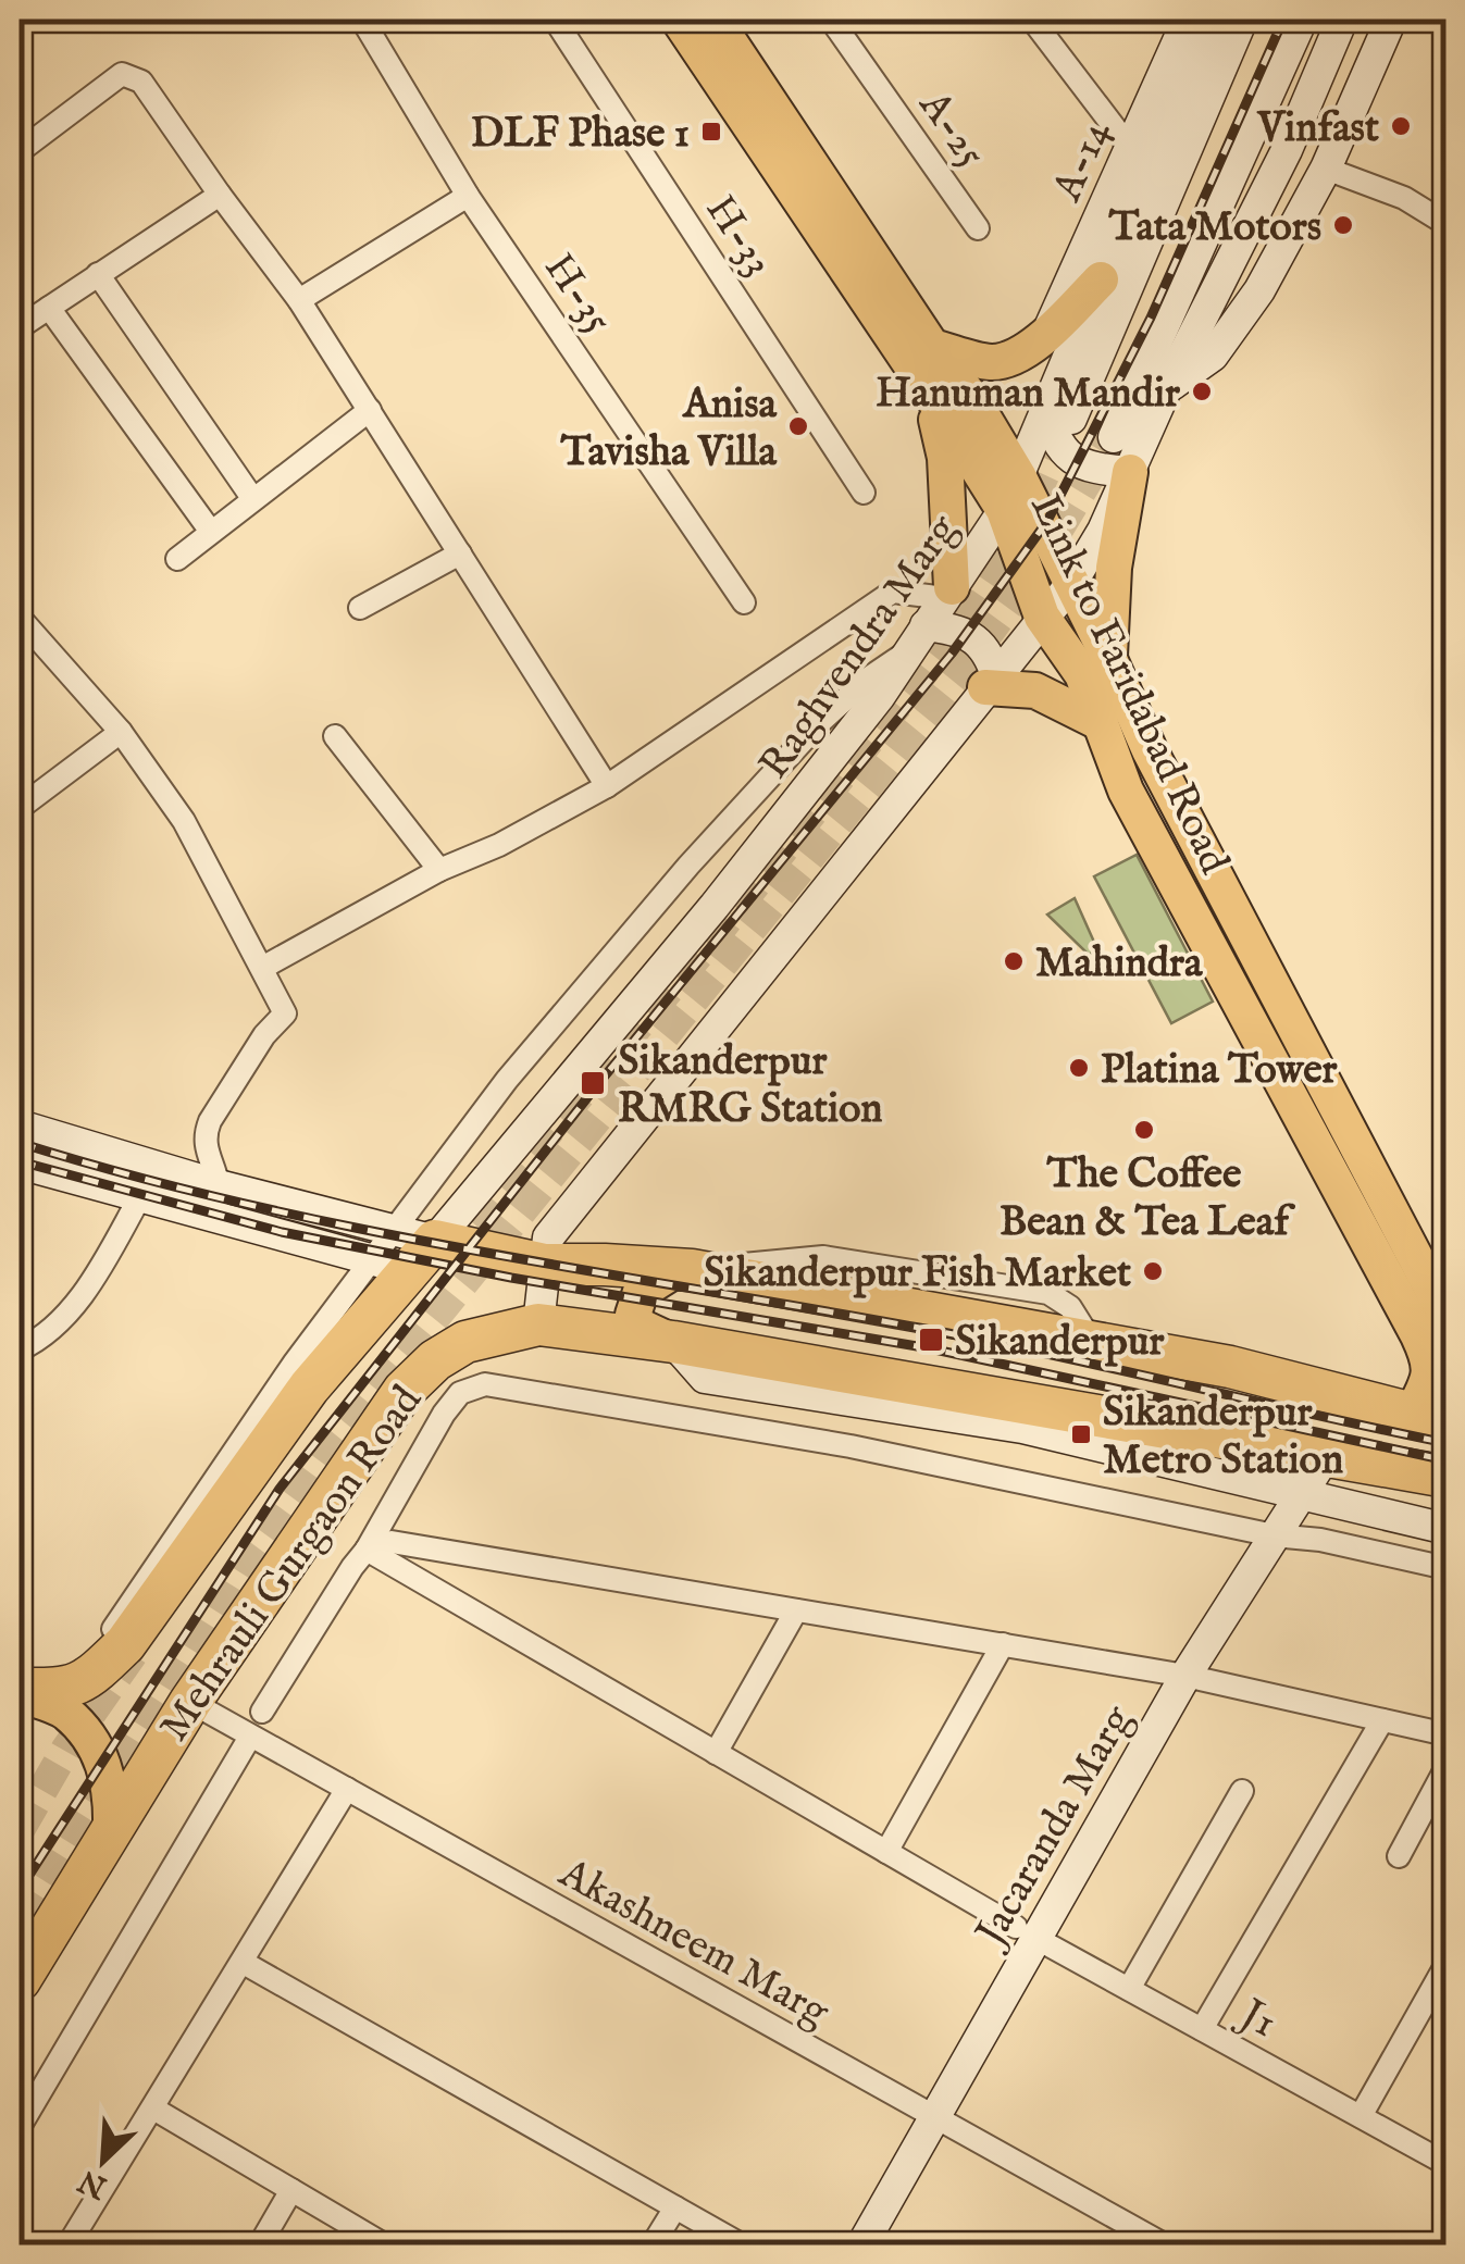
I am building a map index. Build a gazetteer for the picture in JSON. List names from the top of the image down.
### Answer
{
  "streets": {
    "highway": ["Mehrauli Gurgaon Road"],
    "main road": ["Link to Faridabad Road"],
    "street": [
      "A-25",
      "A-14",
      "H-33",
      "H-35",
      "Raghvendra Marg",
      "Jacaranda Marg",
      "Akashneem Marg",
      "J1"
    ]
  },
  "crossings": [
    ["Raghvendra Marg", "Link to Faridabad Road"],
    ["Raghvendra Marg", "Mehrauli Gurgaon Road"],
    ["Mehrauli Gurgaon Road", "Akashneem Marg"],
    ["Jacaranda Marg", "Akashneem Marg"],
    ["Jacaranda Marg", "J1"]
  ],
  "places": {
    "other": [
      "Vinfast",
      "Tata Motors",
      "Hanuman Mandir",
      "Anisa Tavisha Villa",
      "Mahindra",
      "Platina Tower",
      "The Coffee Bean & Tea Leaf",
      "Sikanderpur Fish Market"
    ],
    "transit": [
      "DLF Phase 1",
      "Sikanderpur RMRG Station",
      "Sikanderpur",
      "Sikanderpur Metro Station"
    ]
  },
  "north": "bottom left"
}
